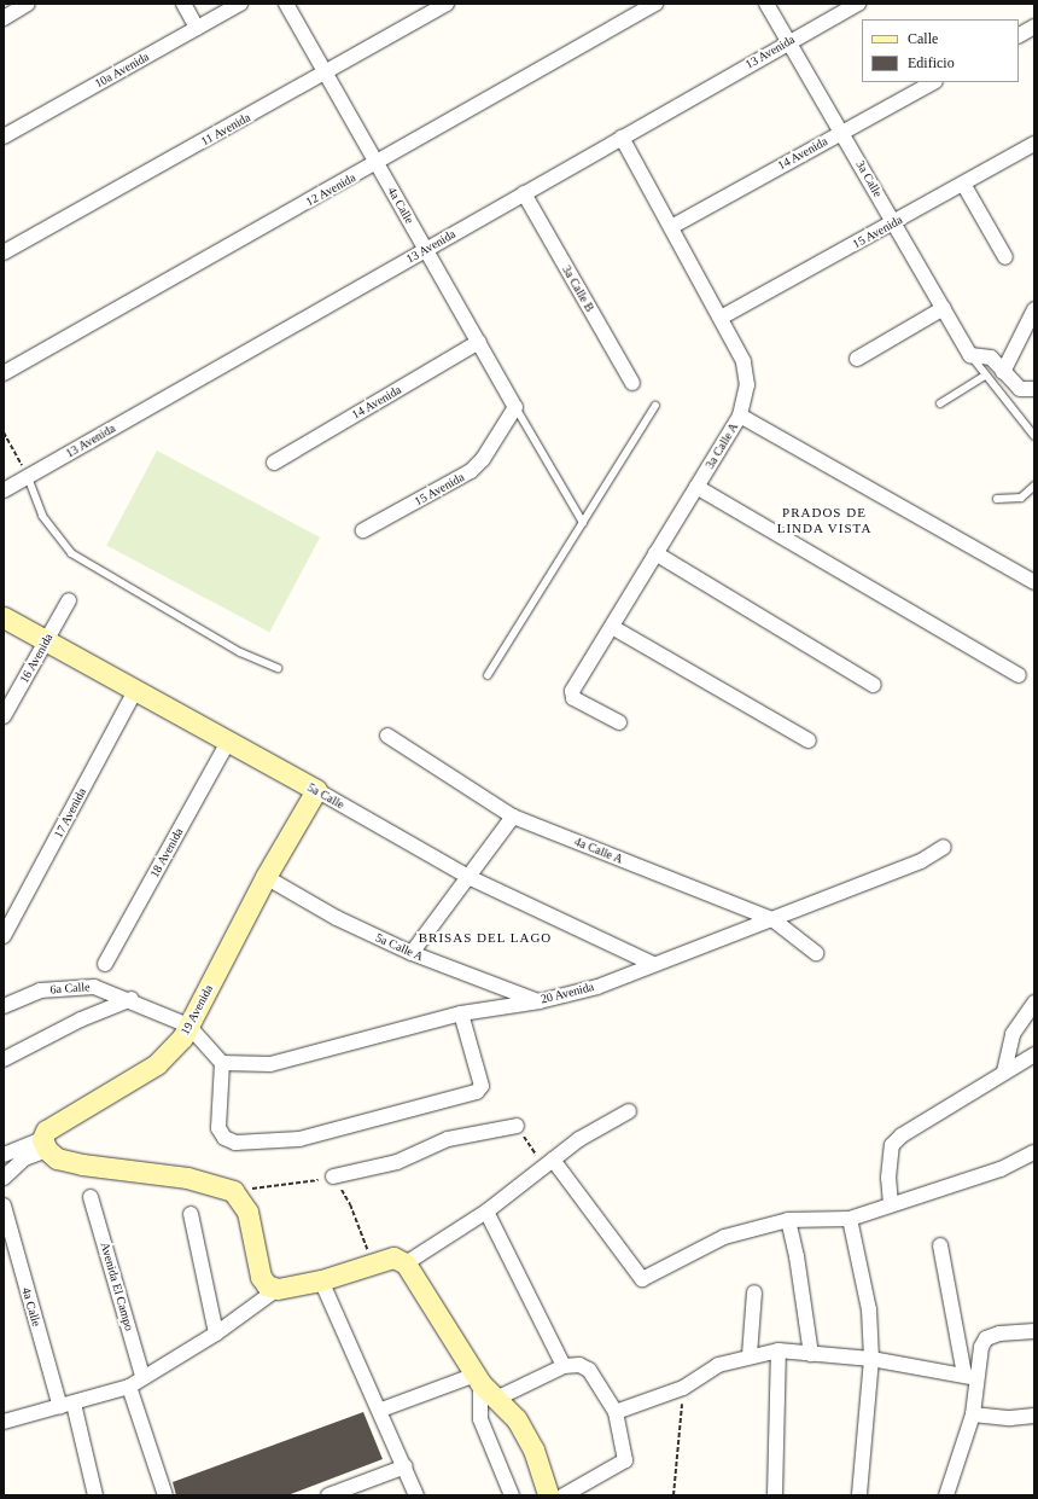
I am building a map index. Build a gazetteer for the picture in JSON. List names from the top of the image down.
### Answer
{
  "streets": {
    "street": [
      "13 Avenida",
      "10a Avenida",
      "11 Avenida",
      "14 Avenida",
      "3a Calle",
      "12 Avenida",
      "4a Calle",
      "15 Avenida",
      "3a Calle B",
      "3a Calle A",
      "16 Avenida",
      "5a Calle",
      "17 Avenida",
      "4a Calle A",
      "18 Avenida",
      "5a Calle A",
      "6a Calle",
      "20 Avenida",
      "19 Avenida",
      "Avenida El Campo"
    ]
  },
  "crossings": [
    ["13 Avenida", "3a Calle"],
    ["13 Avenida", "4a Calle"],
    ["13 Avenida", "3a Calle B"],
    ["13 Avenida", "3a Calle A"],
    ["11 Avenida", "4a Calle"],
    ["14 Avenida", "3a Calle"],
    ["14 Avenida", "4a Calle"],
    ["14 Avenida", "3a Calle A"],
    ["3a Calle", "15 Avenida"],
    ["12 Avenida", "4a Calle"],
    ["4a Calle", "15 Avenida"],
    ["15 Avenida", "3a Calle A"],
    ["16 Avenida", "5a Calle"],
    ["5a Calle", "17 Avenida"],
    ["5a Calle", "18 Avenida"],
    ["5a Calle", "20 Avenida"],
    ["5a Calle", "19 Avenida"],
    ["4a Calle A", "20 Avenida"],
    ["5a Calle A", "20 Avenida"],
    ["5a Calle A", "19 Avenida"],
    ["6a Calle", "19 Avenida"]
  ],
  "districts": ["PRADOS DE LINDA VISTA", "BRISAS DEL LAGO"],
  "legend": ["Calle", "Edificio"]
}
